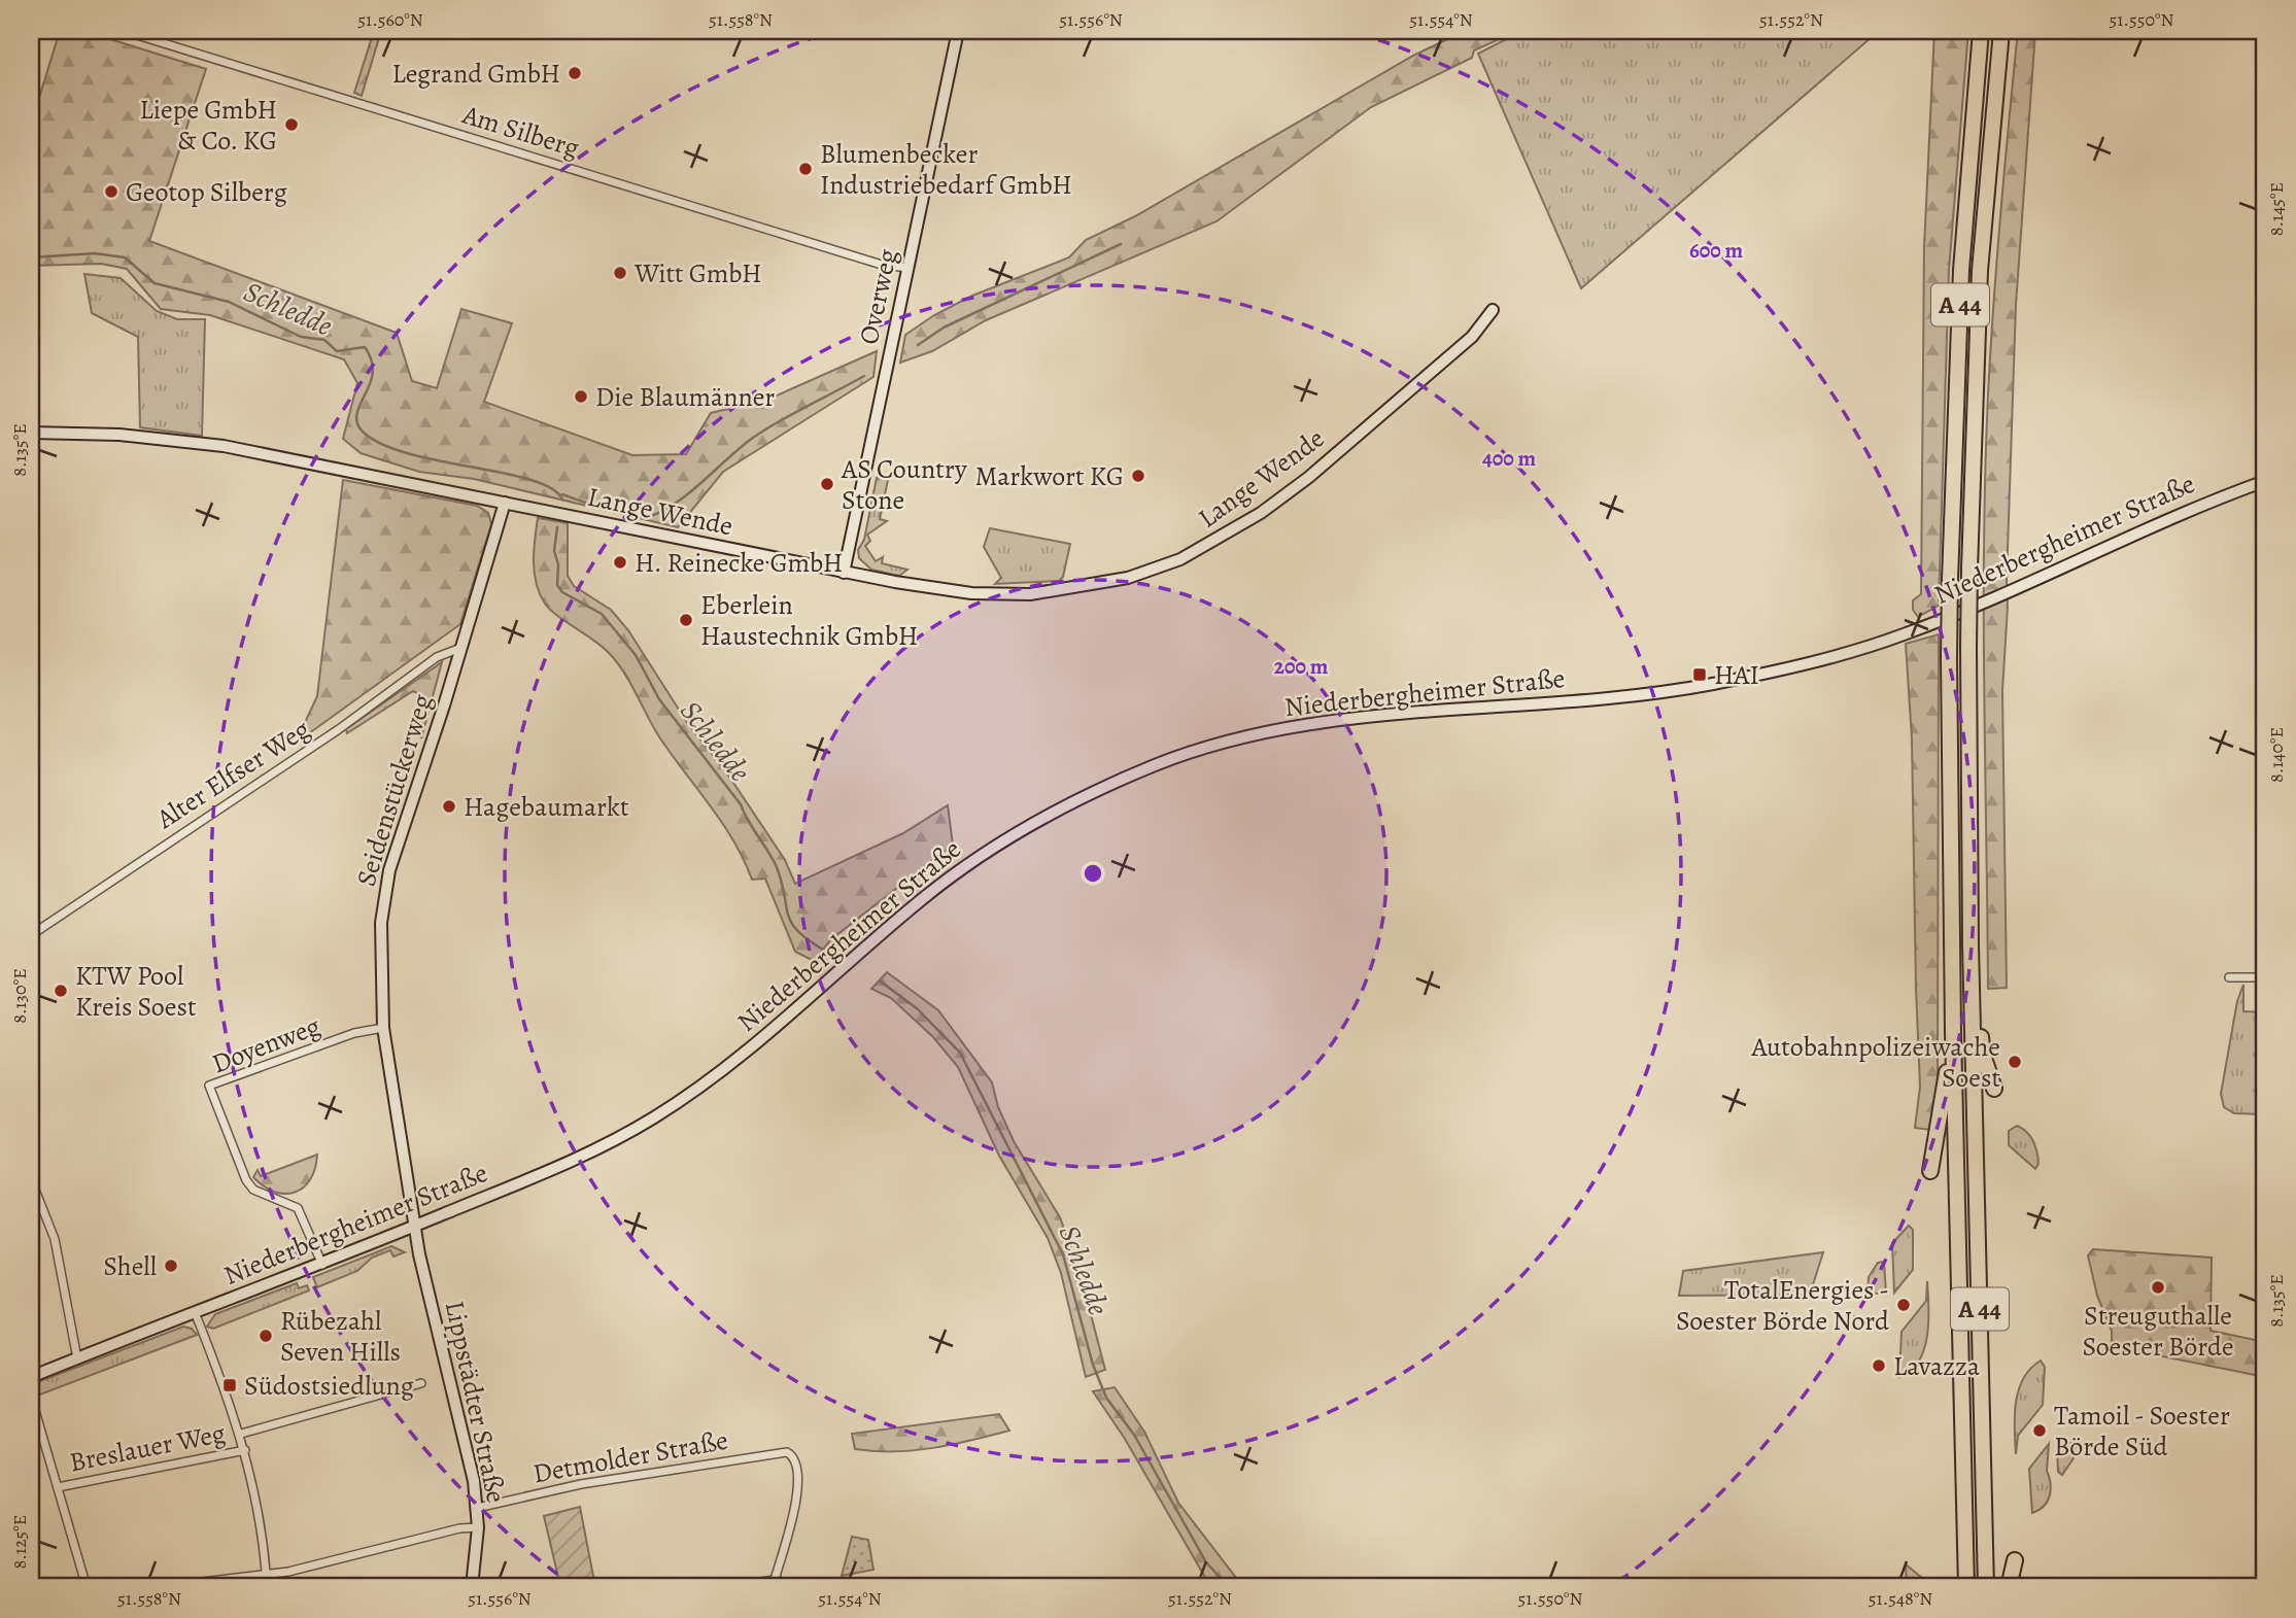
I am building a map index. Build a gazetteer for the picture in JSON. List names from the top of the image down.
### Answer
{
  "streets": {
    "highway": ["A 44"],
    "street": [
      "Am Silberg",
      "Overweg",
      "Lange Wende",
      "Niederbergheimer Straße",
      "Alter Elfser Weg",
      "Seidenstückerweg",
      "Doyenweg",
      "Lippstädter Straße",
      "Breslauer Weg",
      "Detmolder Straße"
    ]
  },
  "crossings": [
    ["Am Silberg", "Overweg"],
    ["Overweg", "Lange Wende"],
    ["Lange Wende", "Seidenstückerweg"],
    ["Niederbergheimer Straße", "Seidenstückerweg"],
    ["Niederbergheimer Straße", "Doyenweg"],
    ["Niederbergheimer Straße", "Lippstädter Straße"],
    ["Alter Elfser Weg", "Seidenstückerweg"],
    ["Seidenstückerweg", "Doyenweg"],
    ["Seidenstückerweg", "Lippstädter Straße"],
    ["Lippstädter Straße", "Detmolder Straße"]
  ],
  "water": ["Schledde"],
  "places": {
    "other": [
      "Legrand GmbH",
      "Liepe GmbH & Co. KG",
      "Blumenbecker Industriebedarf GmbH",
      "Geotop Silberg",
      "Witt GmbH",
      "Die Blaumänner",
      "Markwort KG",
      "AS Country Stone",
      "H. Reinecke GmbH",
      "Eberlein Haustechnik GmbH",
      "Hagebaumarkt",
      "KTW Pool Kreis Soest",
      "Autobahnpolizeiwache Soest",
      "Shell",
      "Streuguthalle Soester Börde",
      "TotalEnergies - Soester Börde Nord",
      "Rübezahl Seven Hills",
      "Lavazza",
      "Tamoil - Soester Börde Süd"
    ],
    "transit": ["HAI", "Südostsiedlung"]
  },
  "coordinates": [
    "51.560°N",
    "51.558°N",
    "51.556°N",
    "51.554°N",
    "51.552°N",
    "51.550°N",
    "8.145°E",
    "8.135°E",
    "8.140°E",
    "8.130°E",
    "8.125°E",
    "51.548°N"
  ],
  "rings": ["600 m", "400 m", "200 m"]
}
